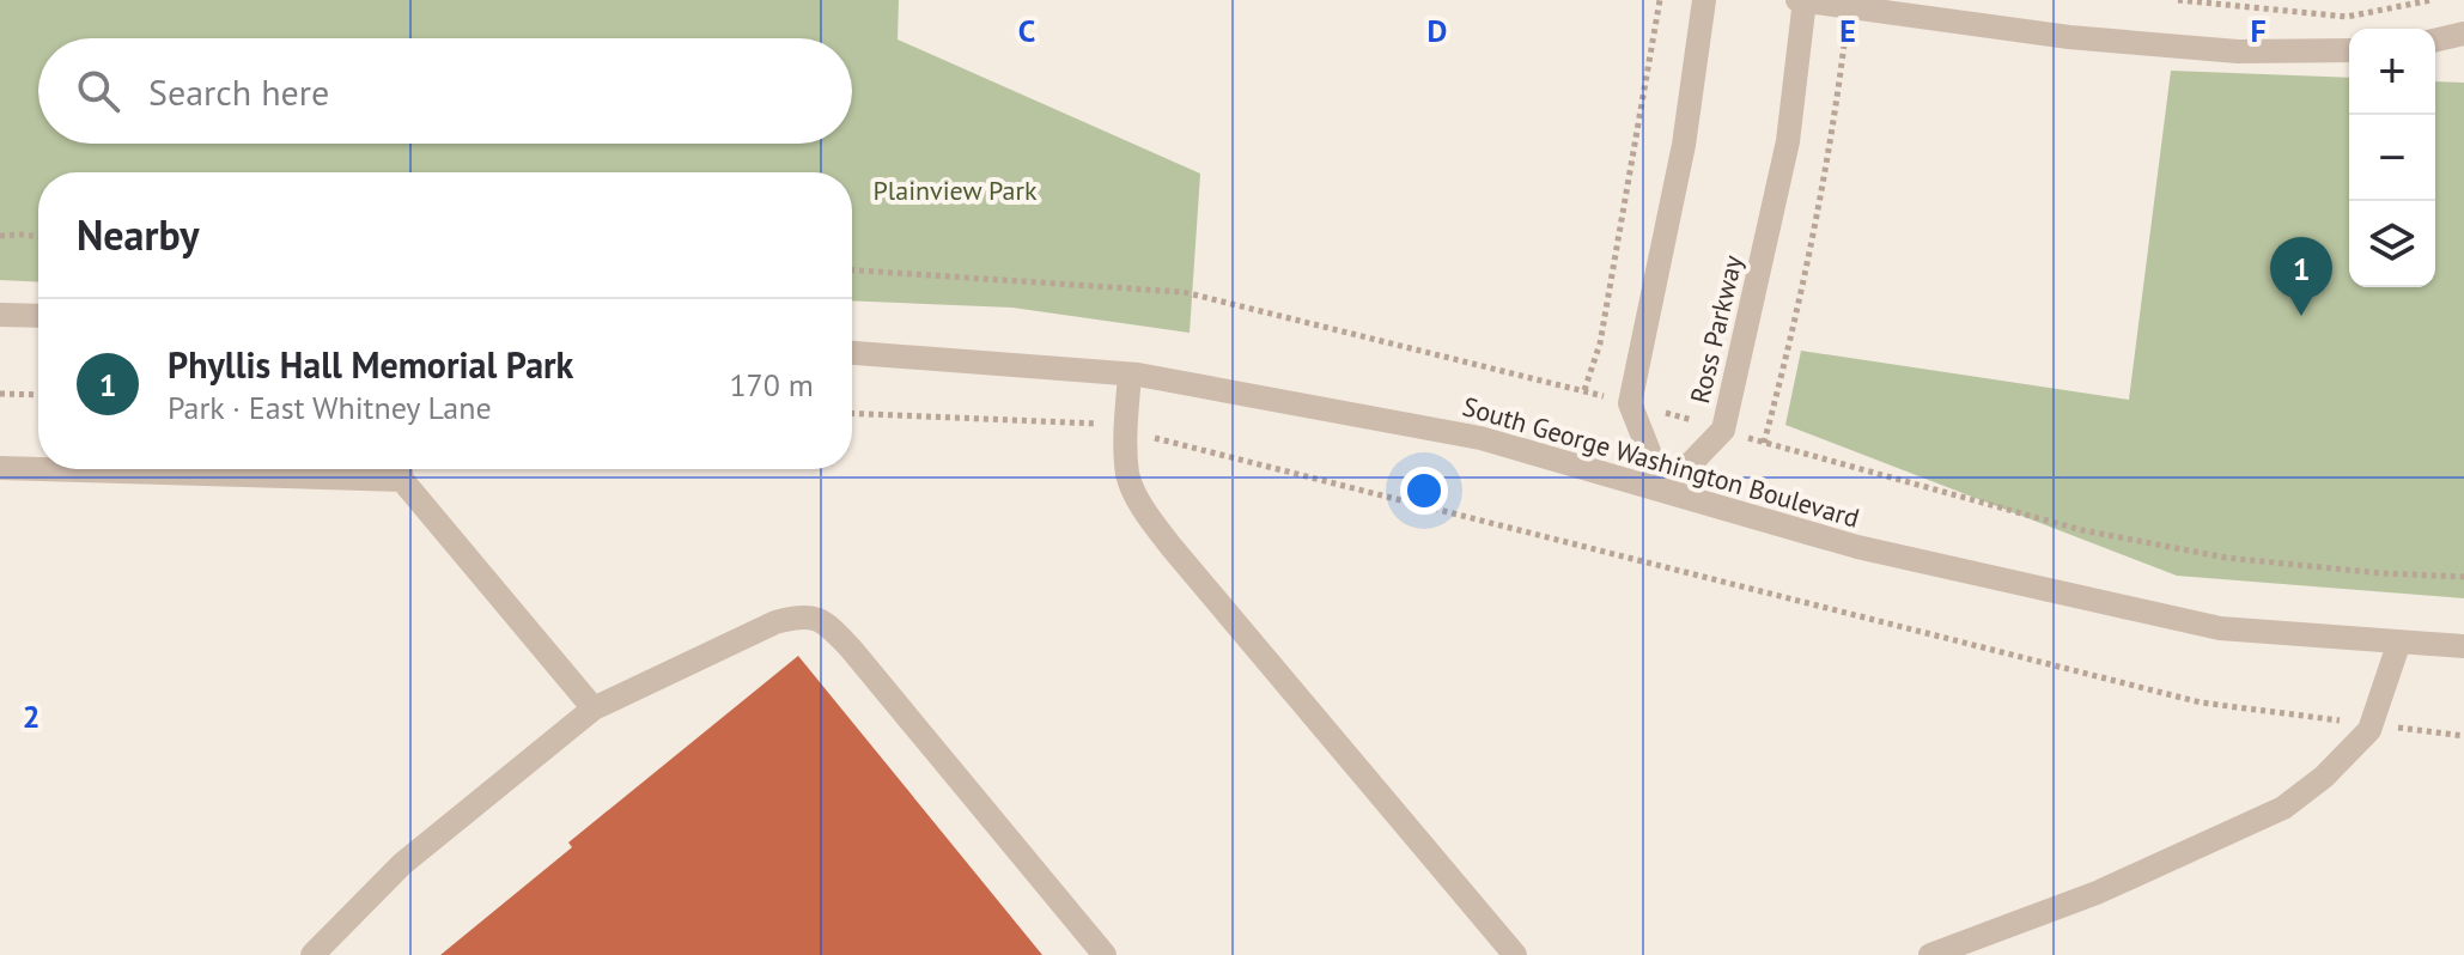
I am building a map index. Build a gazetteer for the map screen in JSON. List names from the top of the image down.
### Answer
{
  "streets": {
    "street": ["Ross Parkway", "South George Washington Boulevard"]
  },
  "crossings": [
    ["Ross Parkway", "South George Washington Boulevard"]
  ],
  "parks": ["Plainview Park"],
  "page": {
    "map_buttons": ["+", "−"],
    "search": "Search here",
    "heading": "Nearby",
    "pins": "1",
    "list": [
      {
        "mark": "1",
        "name": "Phyllis Hall Memorial Park",
        "note": "Park · East Whitney Lane",
        "value": "170 m"
      }
    ]
  },
  "grid": {
    "columns": [
      "C",
      "D",
      "E",
      "F"
    ],
    "rows": ["2"]
  }
}
